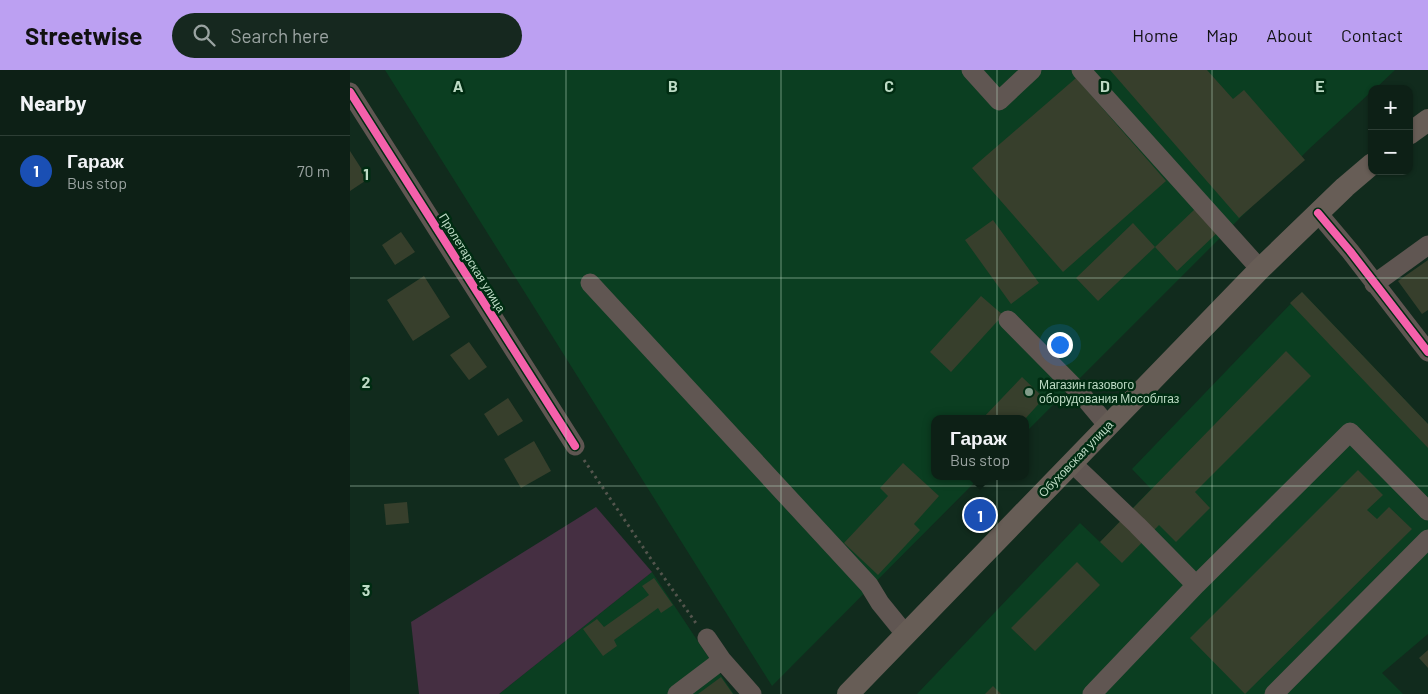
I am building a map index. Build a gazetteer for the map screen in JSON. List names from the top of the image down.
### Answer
{
  "streets": {
    "main road": ["Обуховская улица"],
    "street": ["Пролетарская улица"]
  },
  "places": ["Магазин газового оборудования Мособлгаз"],
  "page": {
    "header": "Streetwise",
    "search": "Search here",
    "nav": [
      "Home",
      "Map",
      "About",
      "Contact"
    ],
    "heading": "Nearby",
    "map_buttons": ["+", "−"],
    "list": [
      {
        "mark": "1",
        "name": "Гараж",
        "note": "Bus stop",
        "value": "70 m"
      }
    ],
    "popup": ["Гараж", "Bus stop"],
    "pins": "1"
  },
  "grid": {
    "columns": [
      "A",
      "B",
      "C",
      "D",
      "E"
    ],
    "rows": ["1", "2", "3"]
  }
}
